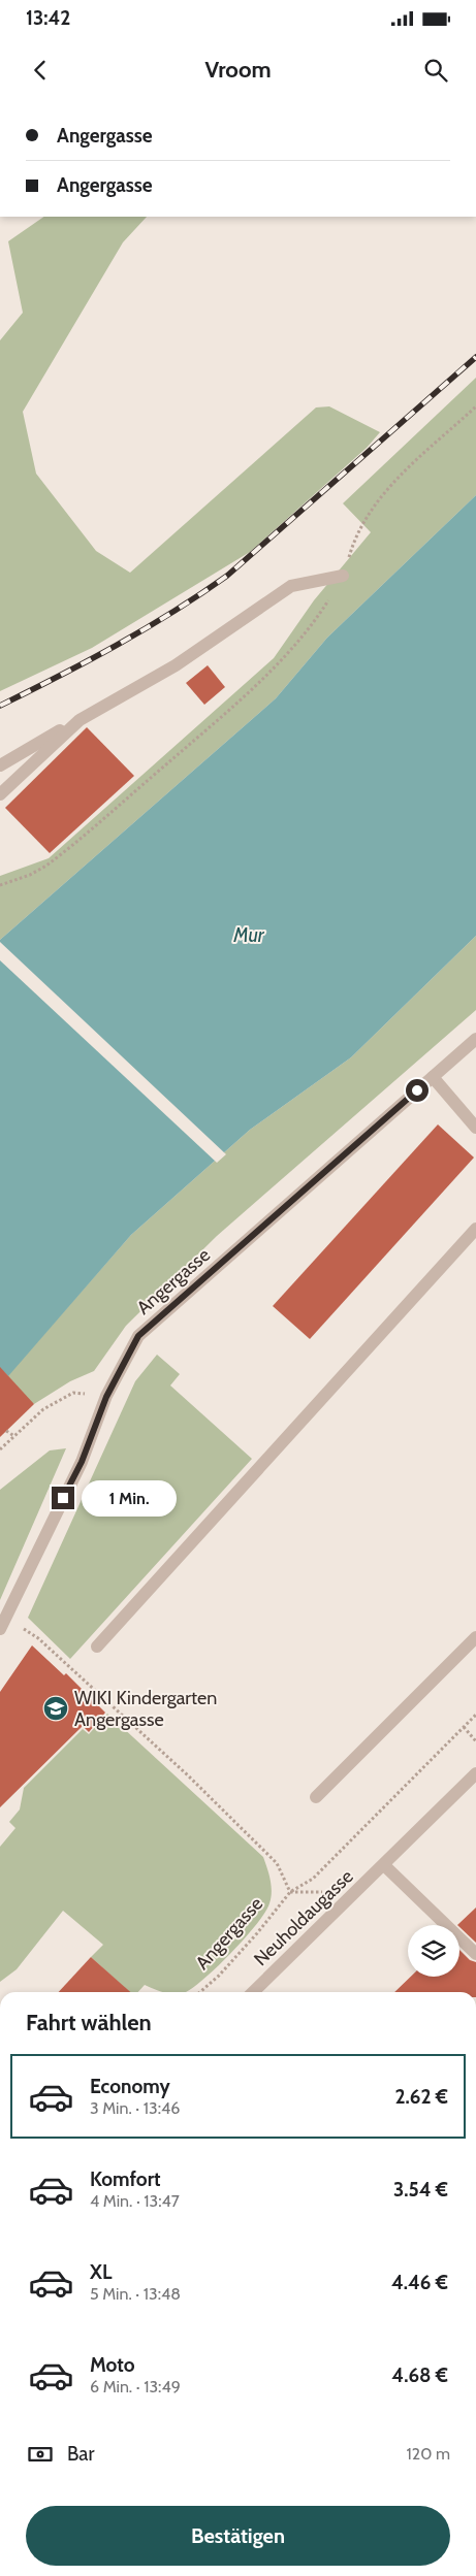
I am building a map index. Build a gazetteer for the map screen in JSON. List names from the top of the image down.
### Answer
{
  "streets": {
    "street": ["Angergasse", "Neuholdaugasse"]
  },
  "water": ["Mur"],
  "places": {
    "school or university": ["WIKI Kindergarten Angergasse"]
  },
  "page": {
    "status": "13:42",
    "header": "Vroom",
    "banner": ["Angergasse", "Angergasse"],
    "bubble": "1 Min.",
    "heading": "Fahrt wählen",
    "list": [
      {
        "name": "Economy",
        "note": "3 Min. · 13:46",
        "value": "2.62 €"
      },
      {
        "name": "Komfort",
        "note": "4 Min. · 13:47",
        "value": "3.54 €"
      },
      {
        "name": "XL",
        "note": "5 Min. · 13:48",
        "value": "4.46 €"
      },
      {
        "name": "Moto",
        "note": "6 Min. · 13:49",
        "value": "4.68 €"
      }
    ],
    "pay": ["Bar", "120 m"],
    "buttons": "Bestätigen"
  }
}
